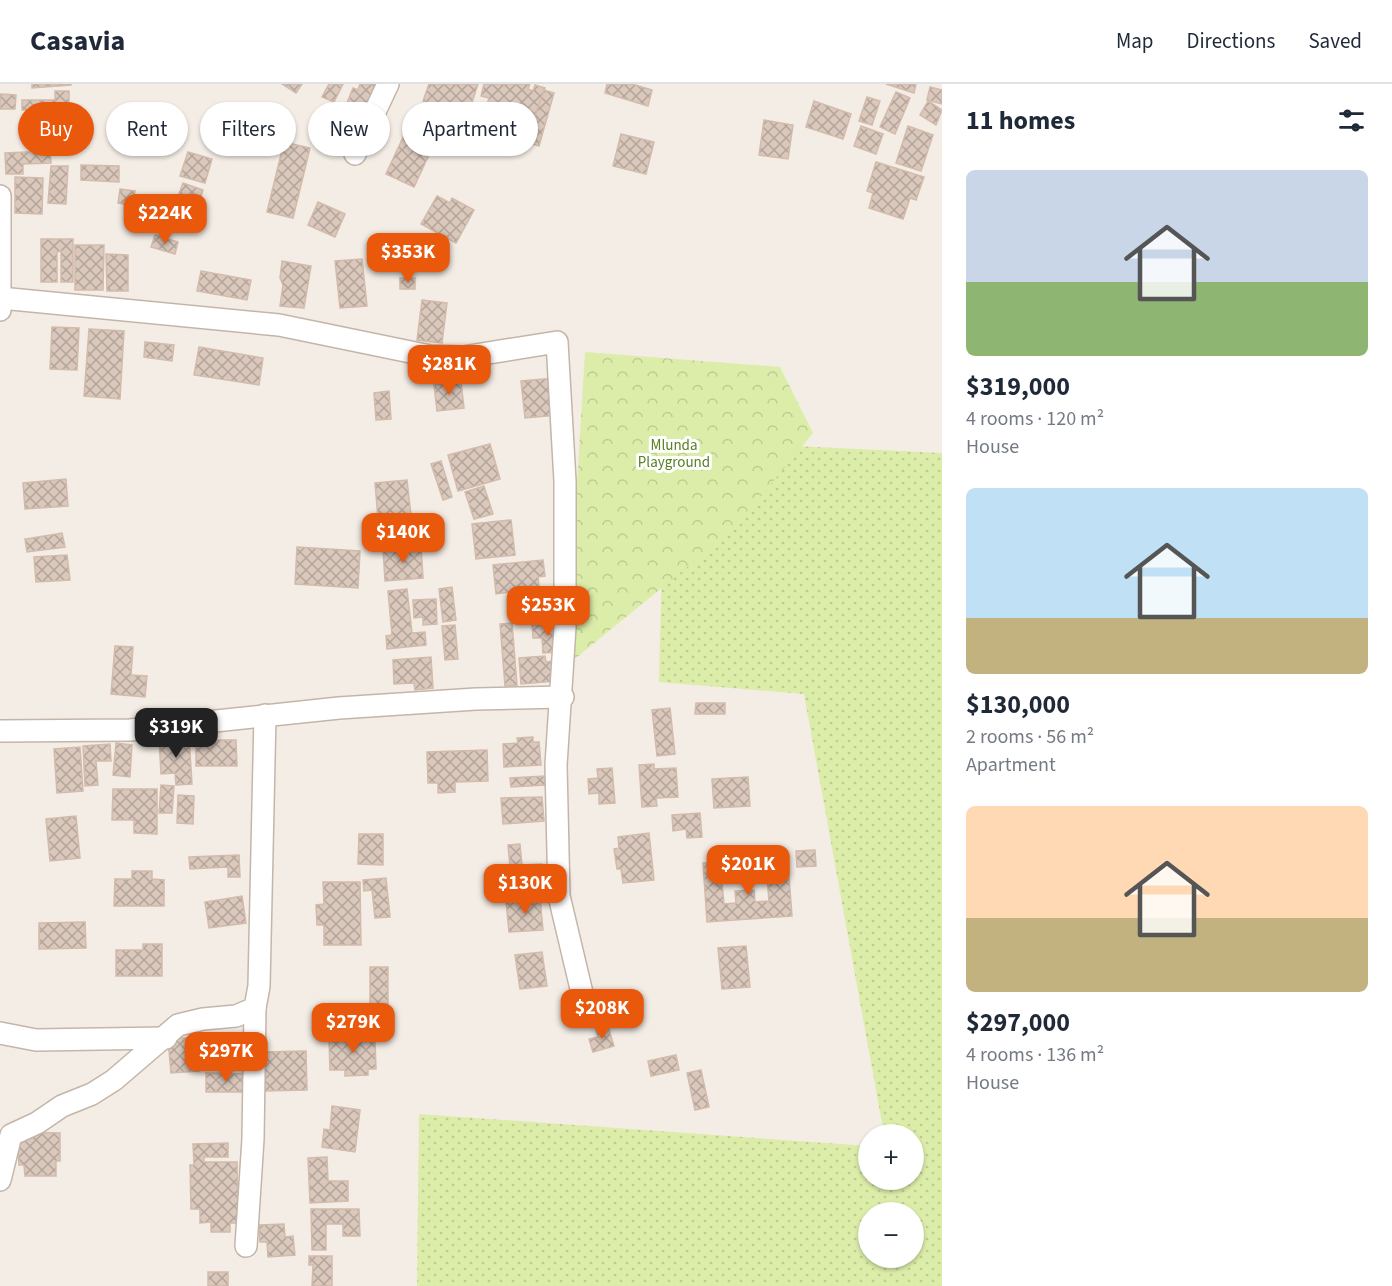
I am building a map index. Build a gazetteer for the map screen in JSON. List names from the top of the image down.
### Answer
{
  "parks": ["Mlunda Playground"],
  "page": {
    "header": "Casavia",
    "nav": ["Map", "Directions", "Saved"],
    "heading": "11 homes",
    "chip": [
      "Buy",
      "Rent",
      "Filters",
      "New",
      "Apartment"
    ],
    "list": [
      {
        "name": "$319,000",
        "note": "4 rooms · 120 m² · House"
      },
      {
        "name": "$130,000",
        "note": "2 rooms · 56 m² · Apartment"
      },
      {
        "name": "$297,000",
        "note": "4 rooms · 136 m² · House"
      }
    ],
    "price": [
      "$224K",
      "$353K",
      "$281K",
      "$140K",
      "$253K",
      "$319K",
      "$201K",
      "$130K",
      "$208K",
      "$279K",
      "$297K"
    ],
    "map_buttons": ["+", "−"]
  }
}
